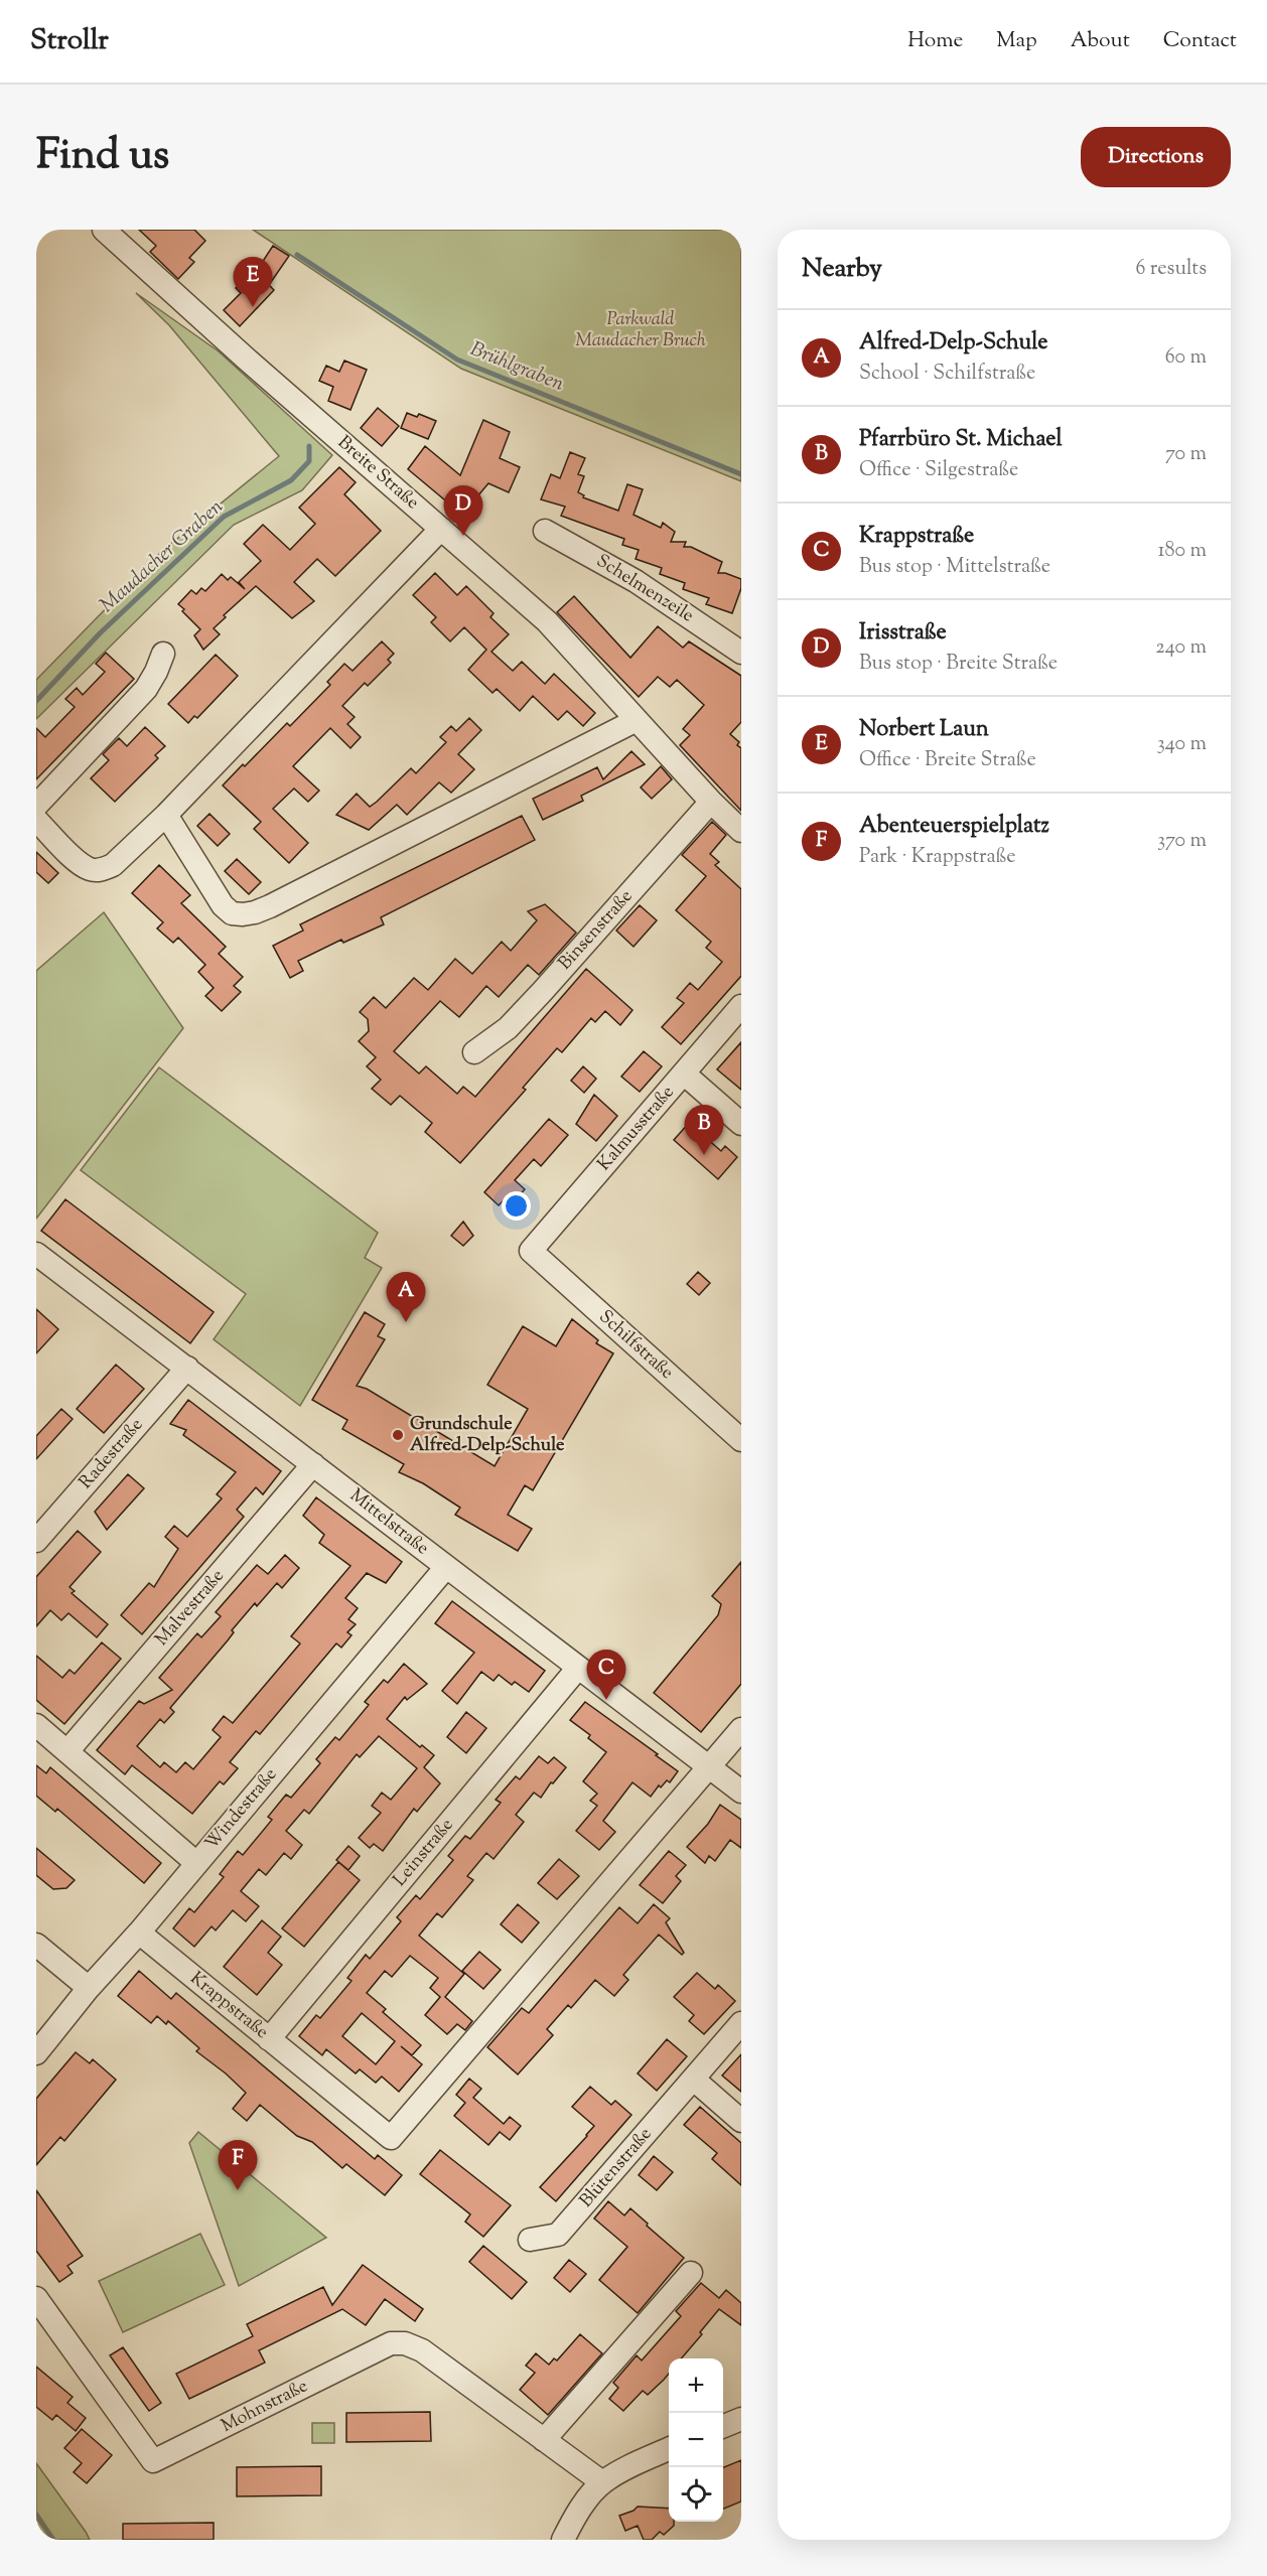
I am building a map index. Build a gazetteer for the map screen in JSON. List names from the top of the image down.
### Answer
{
  "streets": {
    "street": [
      "Breite Straße",
      "Schelmenzeile",
      "Binsenstraße",
      "Kalmusstraße",
      "Schilfstraße",
      "Radestraße",
      "Mittelstraße",
      "Malvestraße",
      "Windestraße",
      "Leinstraße",
      "Krappstraße",
      "Blütenstraße",
      "Mohnstraße"
    ]
  },
  "crossings": [
    ["Breite Straße", "Binsenstraße"],
    ["Kalmusstraße", "Schilfstraße"],
    ["Radestraße", "Mittelstraße"],
    ["Mittelstraße", "Malvestraße"],
    ["Mittelstraße", "Windestraße"],
    ["Mittelstraße", "Leinstraße"],
    ["Mittelstraße", "Krappstraße"],
    ["Windestraße", "Krappstraße"],
    ["Leinstraße", "Krappstraße"]
  ],
  "water": ["Brühlgraben", "Maudacher Graben"],
  "parks": ["Parkwald Maudacher Bruch"],
  "places": ["Grundschule Alfred-Delp-Schule"],
  "page": {
    "header": "Strollr",
    "nav": [
      "Home",
      "Map",
      "About",
      "Contact"
    ],
    "title": "Find us",
    "buttons": "Directions",
    "heading": ["Nearby", "6 results"],
    "pins": [
      "E",
      "D",
      "B",
      "A",
      "C",
      "F"
    ],
    "list": [
      {
        "mark": "A",
        "name": "Alfred-Delp-Schule",
        "note": "School · Schilfstraße",
        "value": "60 m"
      },
      {
        "mark": "B",
        "name": "Pfarrbüro St. Michael",
        "note": "Office · Silgestraße",
        "value": "70 m"
      },
      {
        "mark": "C",
        "name": "Krappstraße",
        "note": "Bus stop · Mittelstraße",
        "value": "180 m"
      },
      {
        "mark": "D",
        "name": "Irisstraße",
        "note": "Bus stop · Breite Straße",
        "value": "240 m"
      },
      {
        "mark": "E",
        "name": "Norbert Laun",
        "note": "Office · Breite Straße",
        "value": "340 m"
      },
      {
        "mark": "F",
        "name": "Abenteuerspielplatz",
        "note": "Park · Krappstraße",
        "value": "370 m"
      }
    ],
    "map_buttons": ["+", "−"]
  }
}
